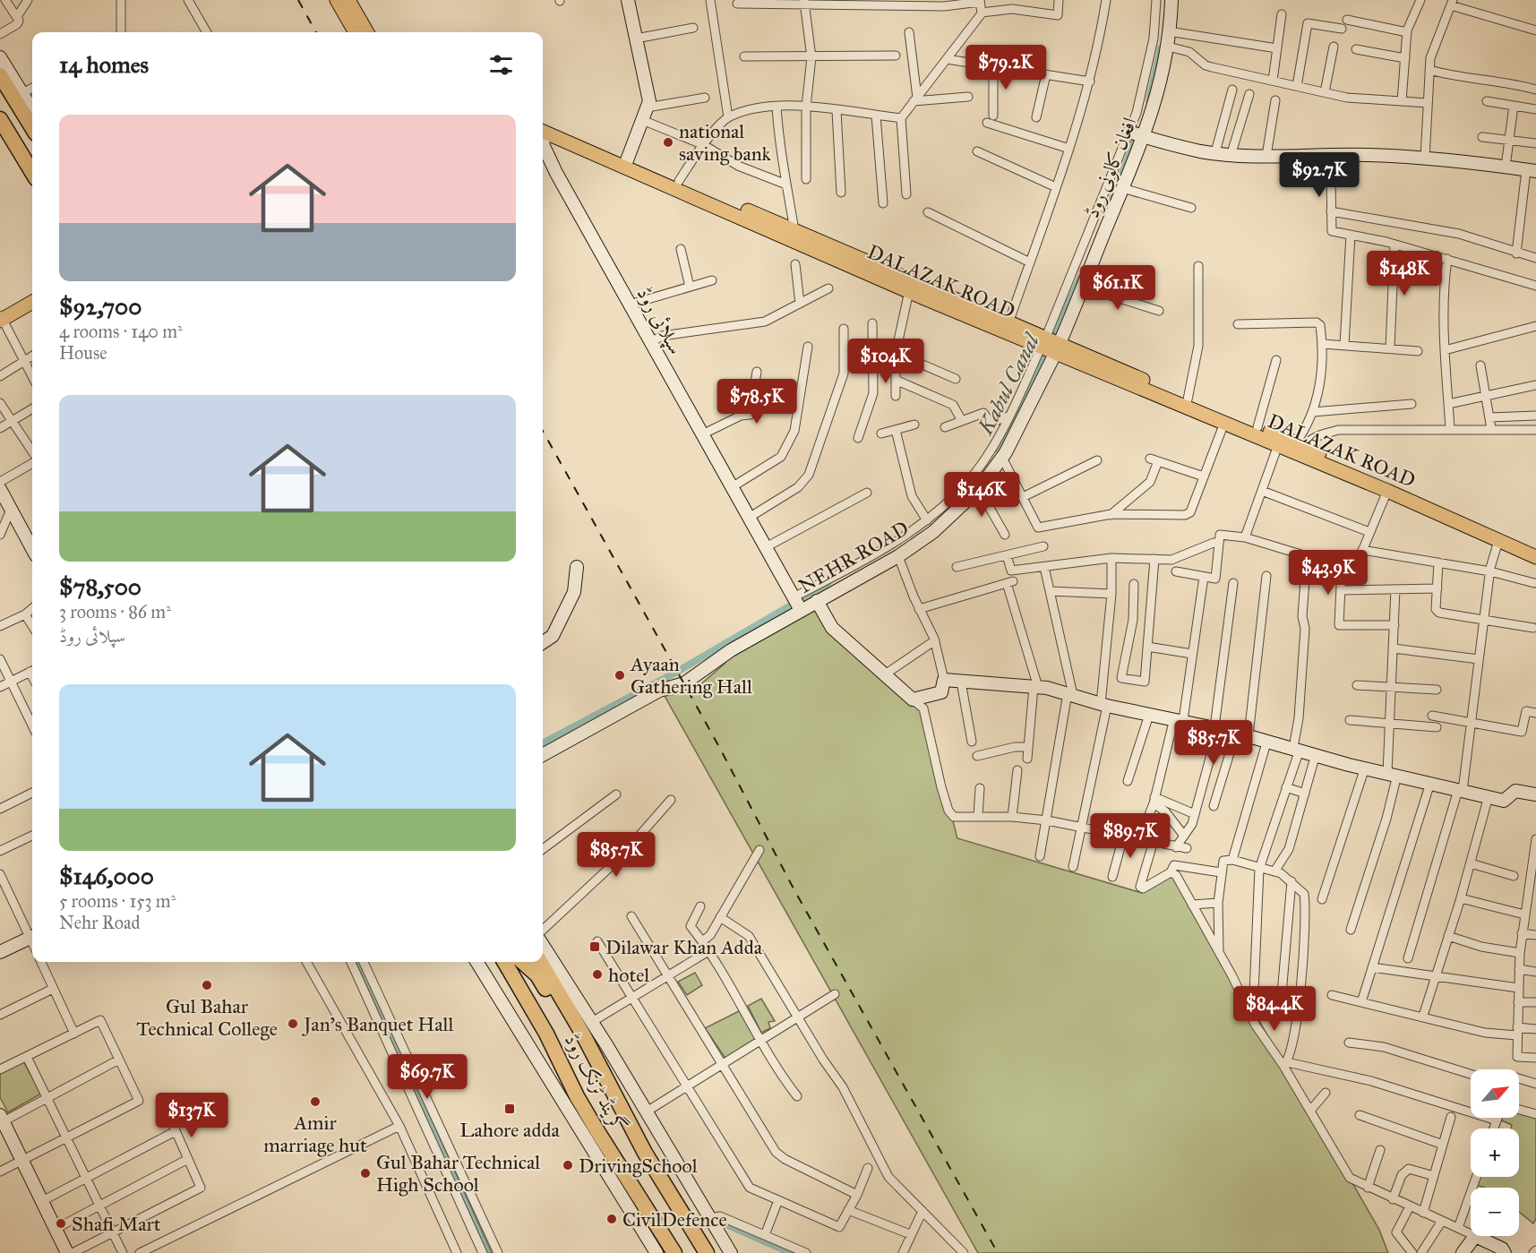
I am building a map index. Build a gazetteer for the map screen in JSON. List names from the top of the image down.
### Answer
{
  "streets": {
    "highway": ["گرینڈ ٹرنک روڈ"],
    "main road": ["DALAZAK ROAD"],
    "street": ["افغان کالونی روڈ", "سپلائی روڈ", "NEHR ROAD"]
  },
  "crossings": [
    ["افغان کالونی روڈ", "DALAZAK ROAD"],
    ["افغان کالونی روڈ", "NEHR ROAD"],
    ["DALAZAK ROAD", "سپلائی روڈ"],
    ["DALAZAK ROAD", "NEHR ROAD"],
    ["سپلائی روڈ", "NEHR ROAD"]
  ],
  "water": ["Kabul Canal"],
  "places": {
    "other": [
      "national saving bank",
      "Ayaan Gathering Hall",
      "hotel",
      "Gul Bahar Technical College",
      "Jan's Banquet Hall",
      "Amir marriage hut",
      "DrivingSchool",
      "Gul Bahar Technical High School",
      "CivilDefence",
      "Shafi Mart"
    ],
    "transit": ["Dilawar Khan Adda", "Lahore adda"]
  },
  "north": "top right",
  "page": {
    "heading": "14 homes",
    "price": [
      "$79.2K",
      "$92.7K",
      "$148K",
      "$61.1K",
      "$104K",
      "$78.5K",
      "$146K",
      "$43.9K",
      "$85.7K",
      "$89.7K",
      "$85.7K",
      "$84.4K",
      "$69.7K",
      "$137K"
    ],
    "list": [
      {
        "name": "$92,700",
        "note": "4 rooms · 140 m² · House"
      },
      {
        "name": "$78,500",
        "note": "3 rooms · 86 m² · سپلائی روڈ"
      },
      {
        "name": "$146,000",
        "note": "5 rooms · 153 m² · Nehr Road"
      }
    ],
    "map_buttons": ["+", "−"]
  }
}
